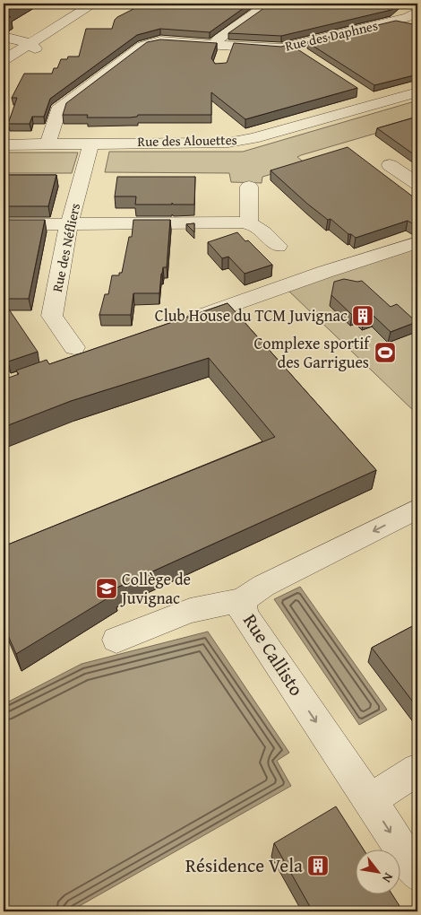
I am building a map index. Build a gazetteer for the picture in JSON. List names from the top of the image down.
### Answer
{
  "streets": {
    "street": [
      "Rue des Daphnes",
      "Rue des Alouettes",
      "Rue des Néfliers",
      "Rue Callisto"
    ]
  },
  "crossings": [
    ["Rue des Daphnes", "Rue des Alouettes"],
    ["Rue des Alouettes", "Rue des Néfliers"]
  ],
  "places": {
    "building": ["Club House du TCM Juvignac", "Résidence Vela"],
    "sports": ["Complexe sportif des Garrigues"],
    "school or university": ["Collège de Juvignac"]
  },
  "north": "bottom right"
}
